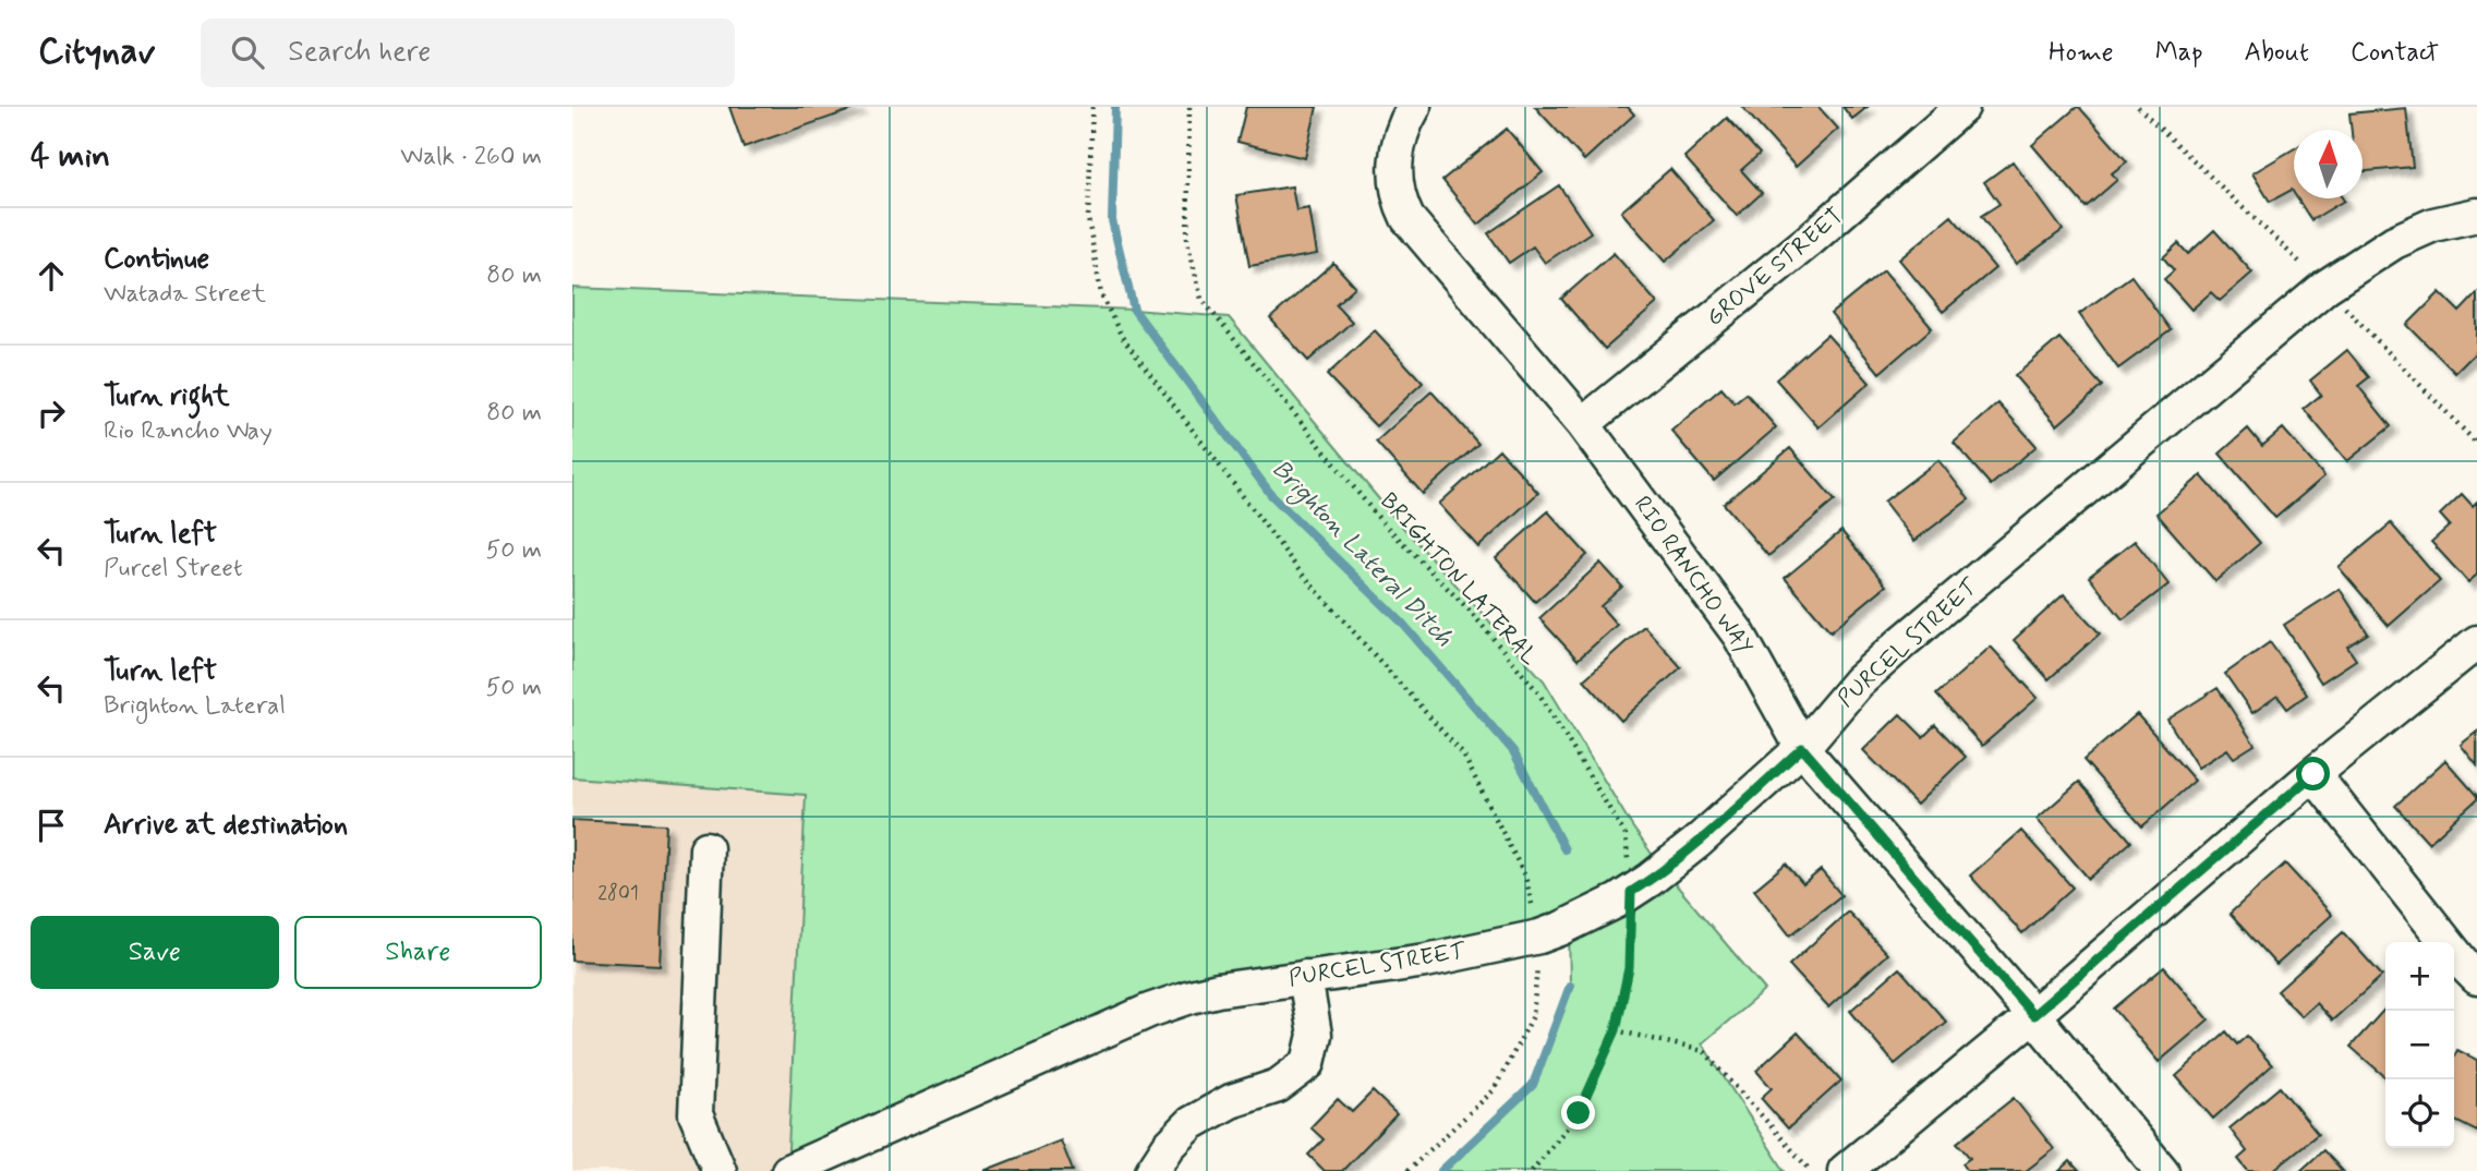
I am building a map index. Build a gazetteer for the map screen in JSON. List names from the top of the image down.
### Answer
{
  "streets": {
    "street": ["GROVE STREET", "RIO RANCHO WAY", "PURCEL STREET"],
    "path": ["BRIGHTON LATERAL"]
  },
  "crossings": [
    ["GROVE STREET", "RIO RANCHO WAY"],
    ["RIO RANCHO WAY", "PURCEL STREET"],
    ["BRIGHTON LATERAL", "PURCEL STREET"]
  ],
  "water": ["Brighton Lateral Ditch"],
  "house_numbers": ["2801"],
  "north": "top",
  "page": {
    "header": "Citynav",
    "search": "Search here",
    "nav": [
      "Home",
      "Map",
      "About",
      "Contact"
    ],
    "heading": ["4 min", "Walk · 260 m"],
    "list": [
      ["Continue", "Watada Street", "80 m"],
      ["Turn right", "Rio Rancho Way", "80 m"],
      ["Turn left", "Purcel Street", "50 m"],
      ["Turn left", "Brighton Lateral", "50 m"],
      "Arrive at destination"
    ],
    "buttons": ["Save", "Share"],
    "map_buttons": ["+", "−"]
  }
}
